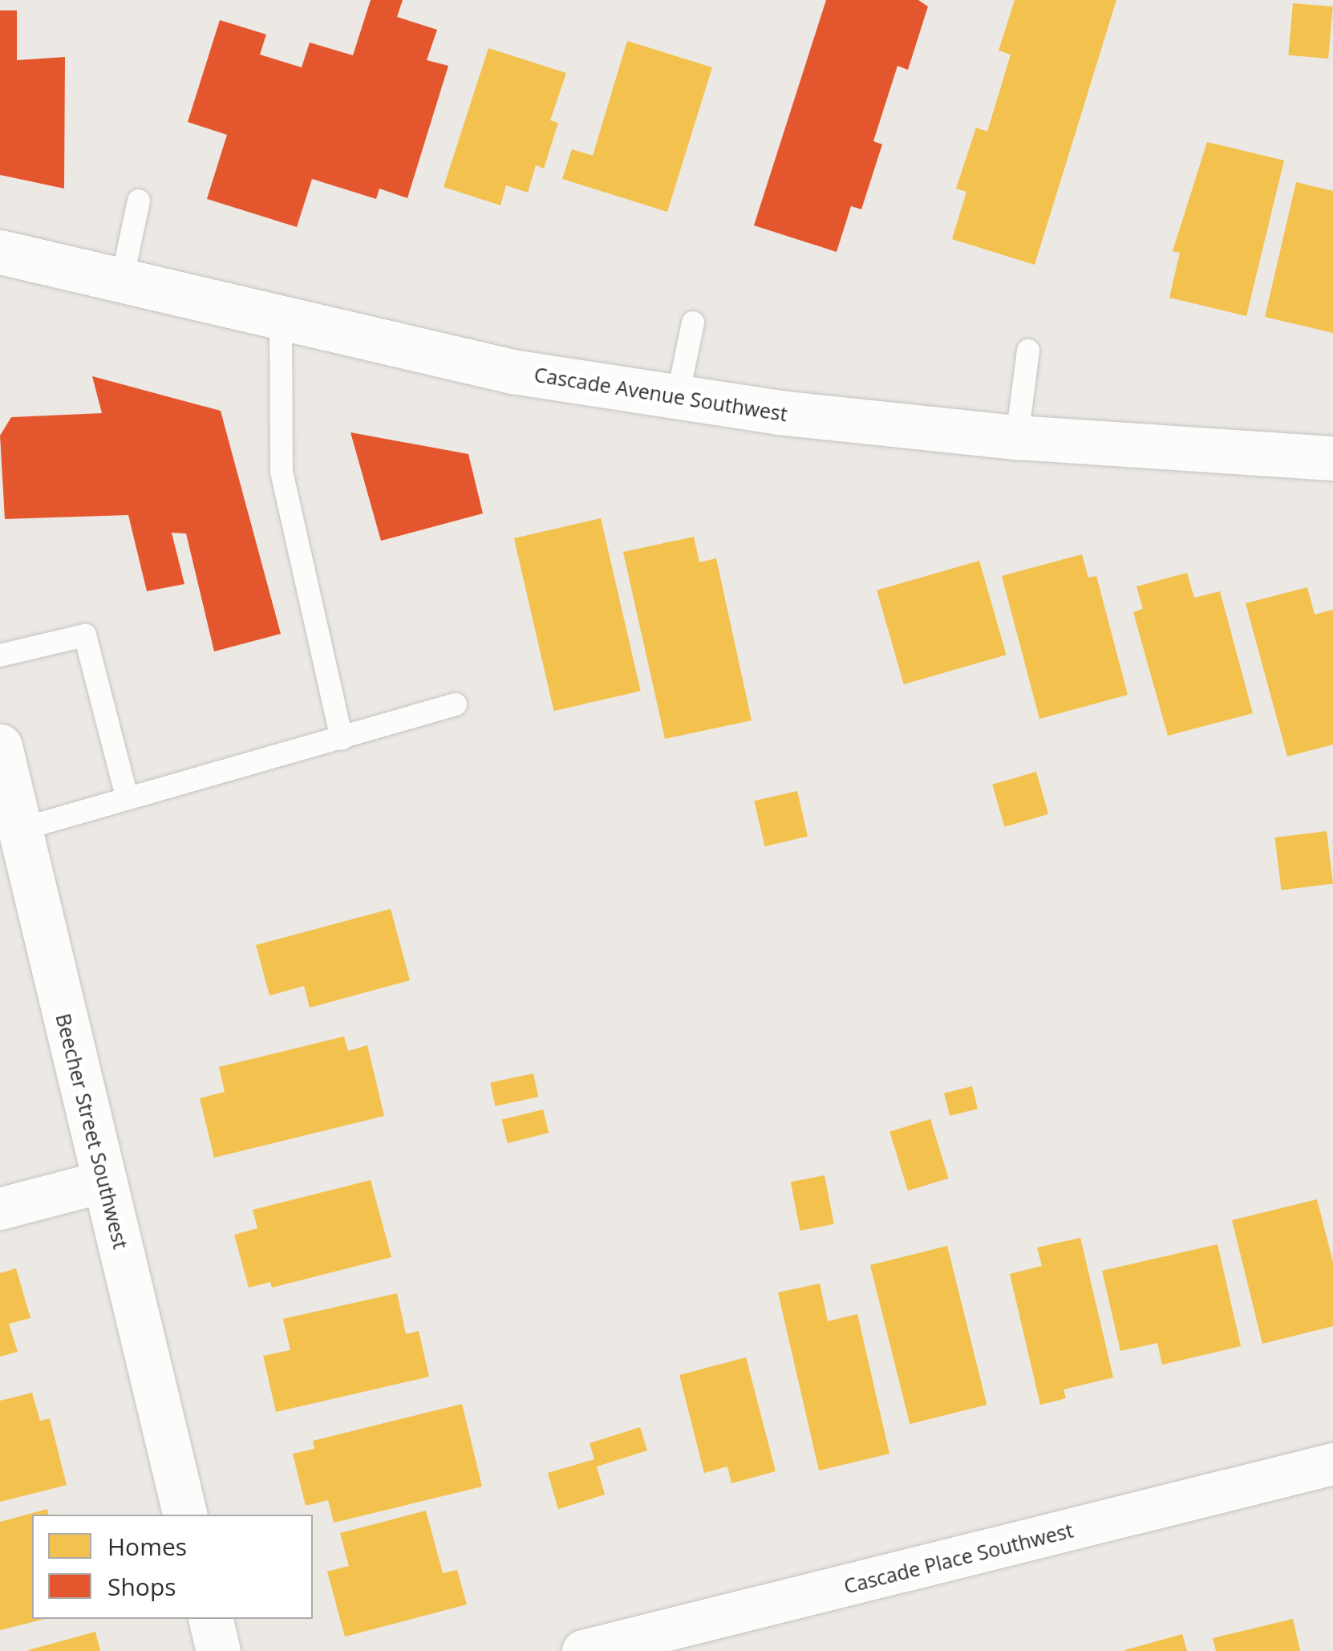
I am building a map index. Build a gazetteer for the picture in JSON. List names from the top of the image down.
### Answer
{
  "streets": {
    "main road": ["Cascade Avenue Southwest", "Beecher Street Southwest"],
    "street": ["Cascade Place Southwest"]
  },
  "legend": ["Homes", "Shops"]
}
